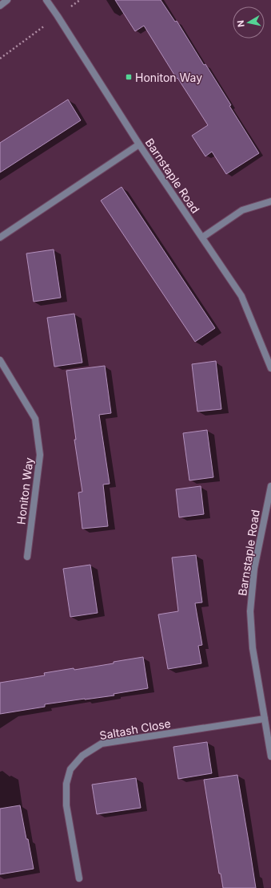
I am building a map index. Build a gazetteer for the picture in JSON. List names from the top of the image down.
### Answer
{
  "streets": {
    "street": ["Barnstaple Road", "Honiton Way", "Saltash Close"]
  },
  "crossings": [
    ["Barnstaple Road", "Saltash Close"]
  ],
  "places": {
    "transit": ["Honiton Way"]
  },
  "north": "left"
}
